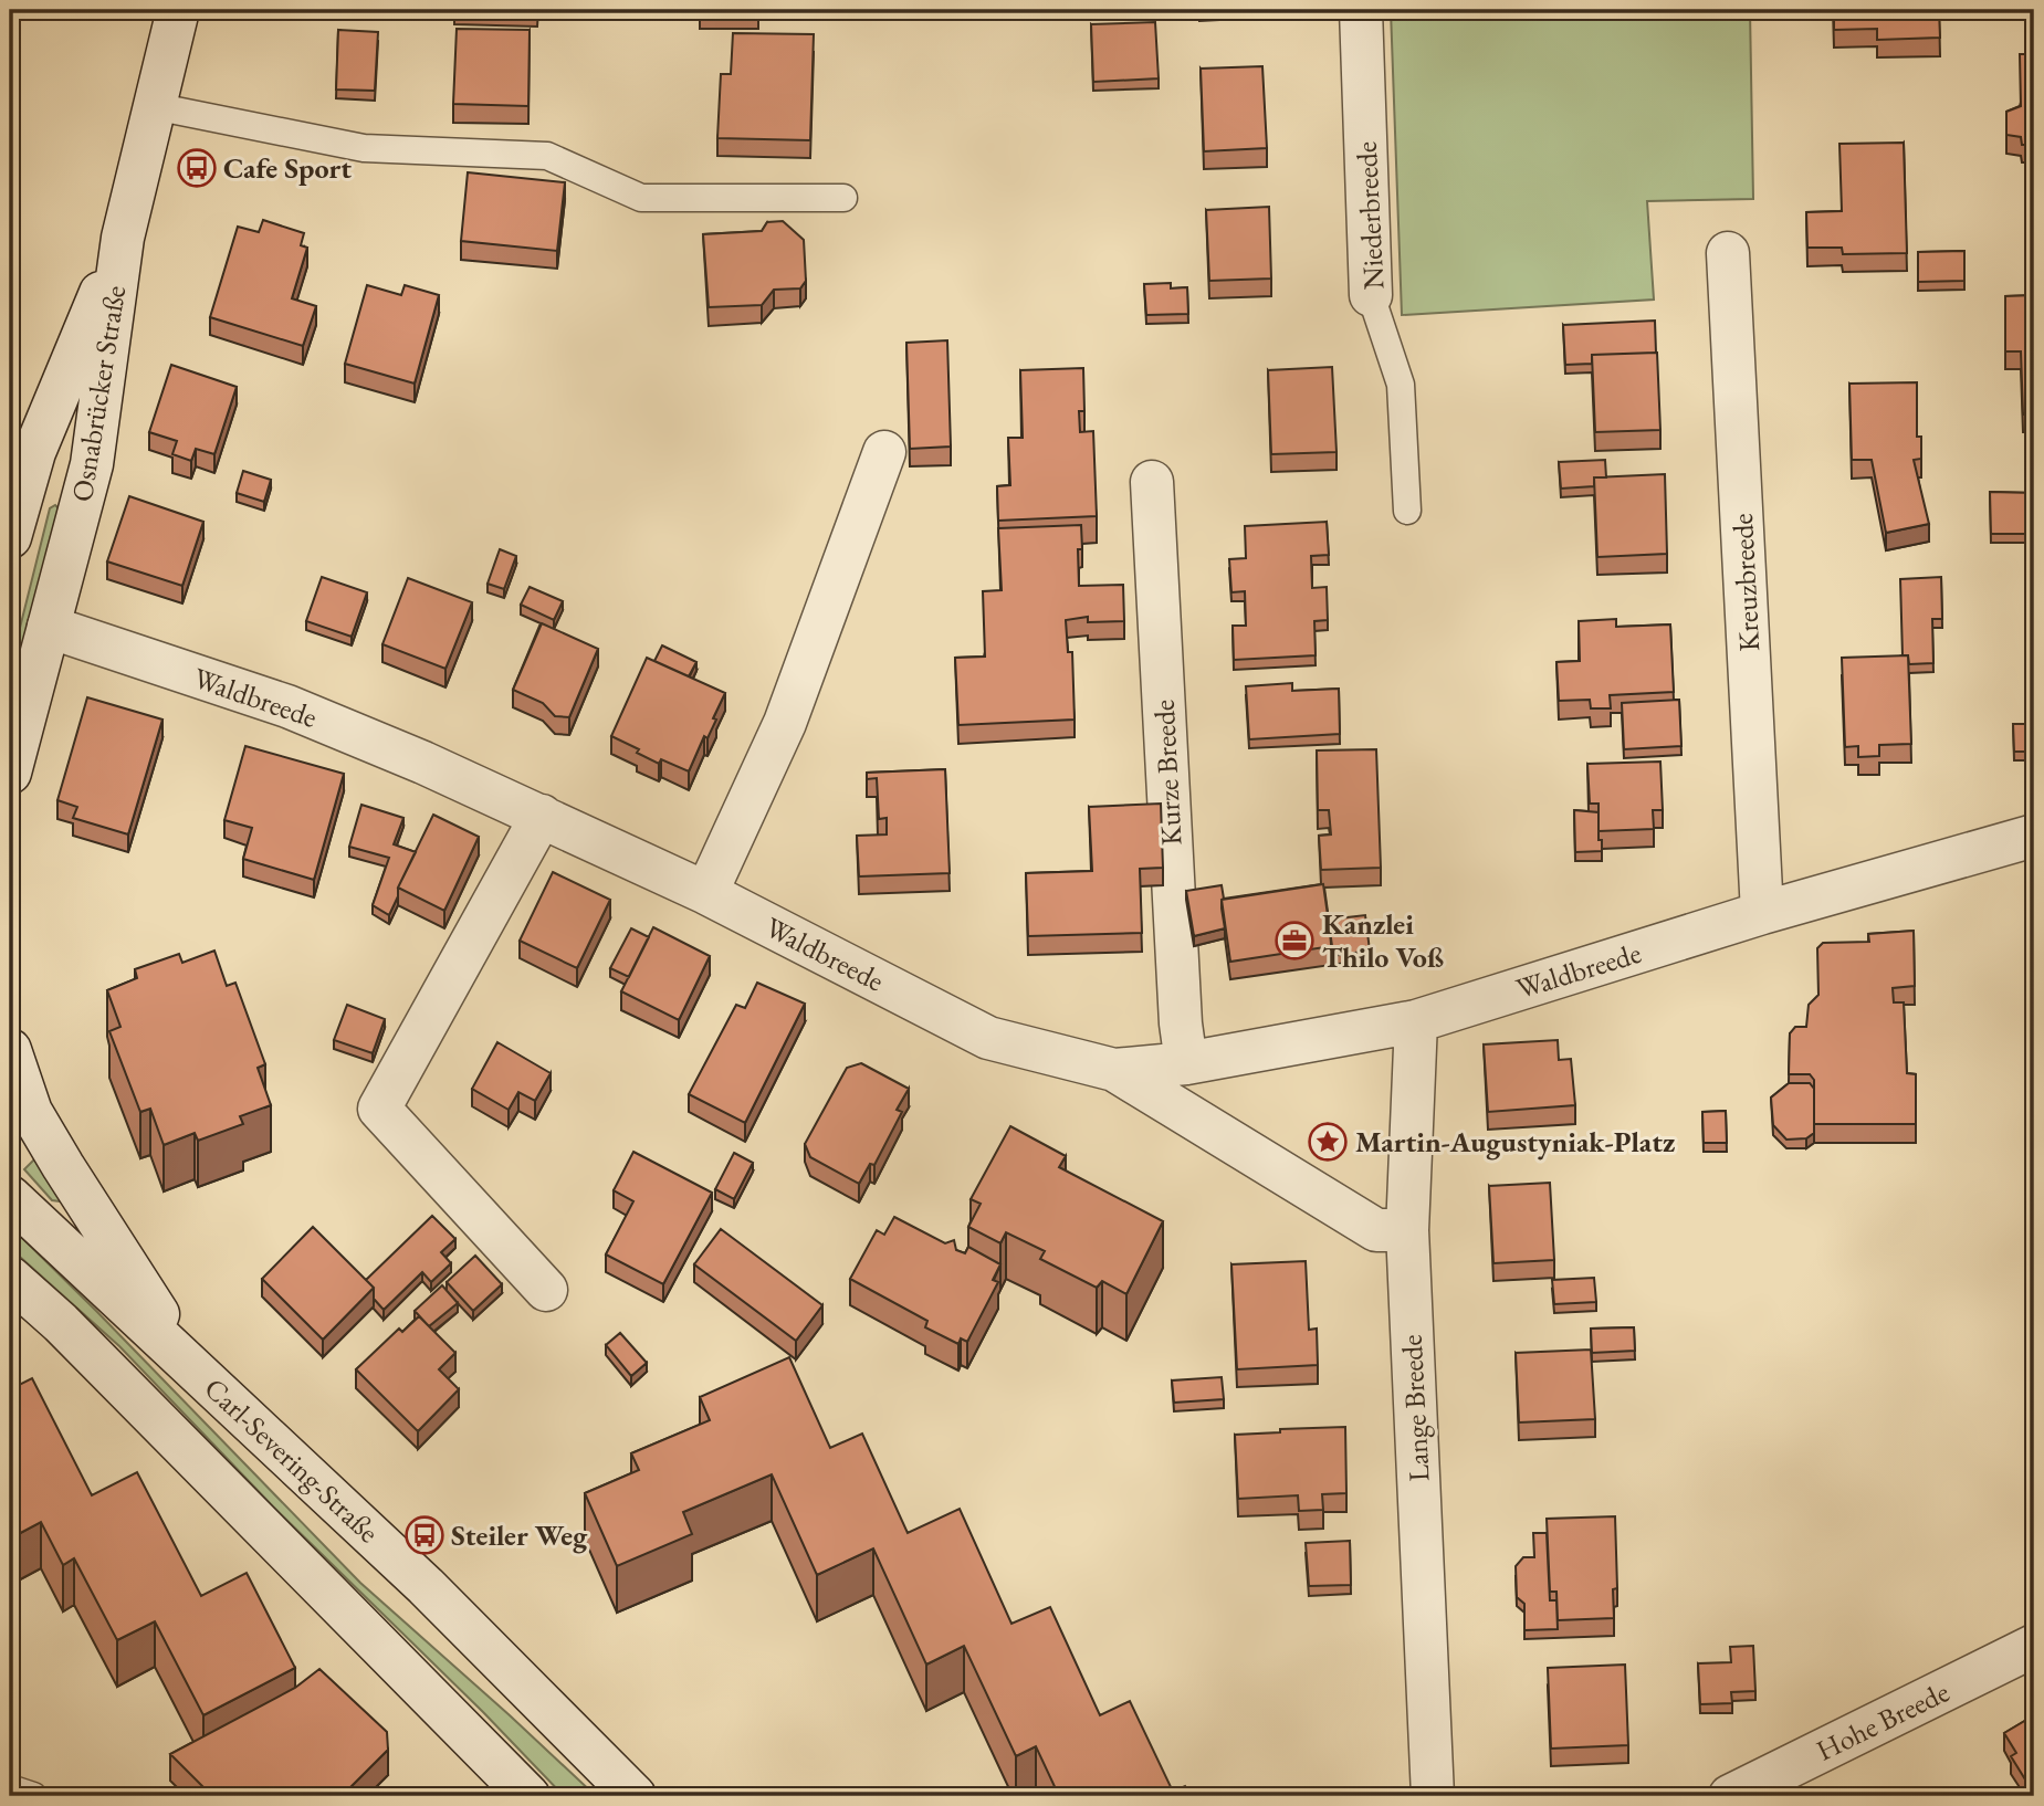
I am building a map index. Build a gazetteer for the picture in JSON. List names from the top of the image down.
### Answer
{
  "streets": {
    "street": [
      "Niederbreede",
      "Osnabrücker Straße",
      "Kreuzbreede",
      "Waldbreede",
      "Kurze Breede",
      "Lange Breede",
      "Carl-Severing-Straße",
      "Hohe Breede"
    ]
  },
  "crossings": [
    ["Osnabrücker Straße", "Waldbreede"],
    ["Kreuzbreede", "Waldbreede"],
    ["Waldbreede", "Kurze Breede"],
    ["Waldbreede", "Lange Breede"]
  ],
  "places": {
    "bus stop": ["Cafe Sport", "Steiler Weg"],
    "office": ["Kanzlei Thilo Voß"],
    "place": ["Martin-Augustyniak-Platz"]
  }
}
